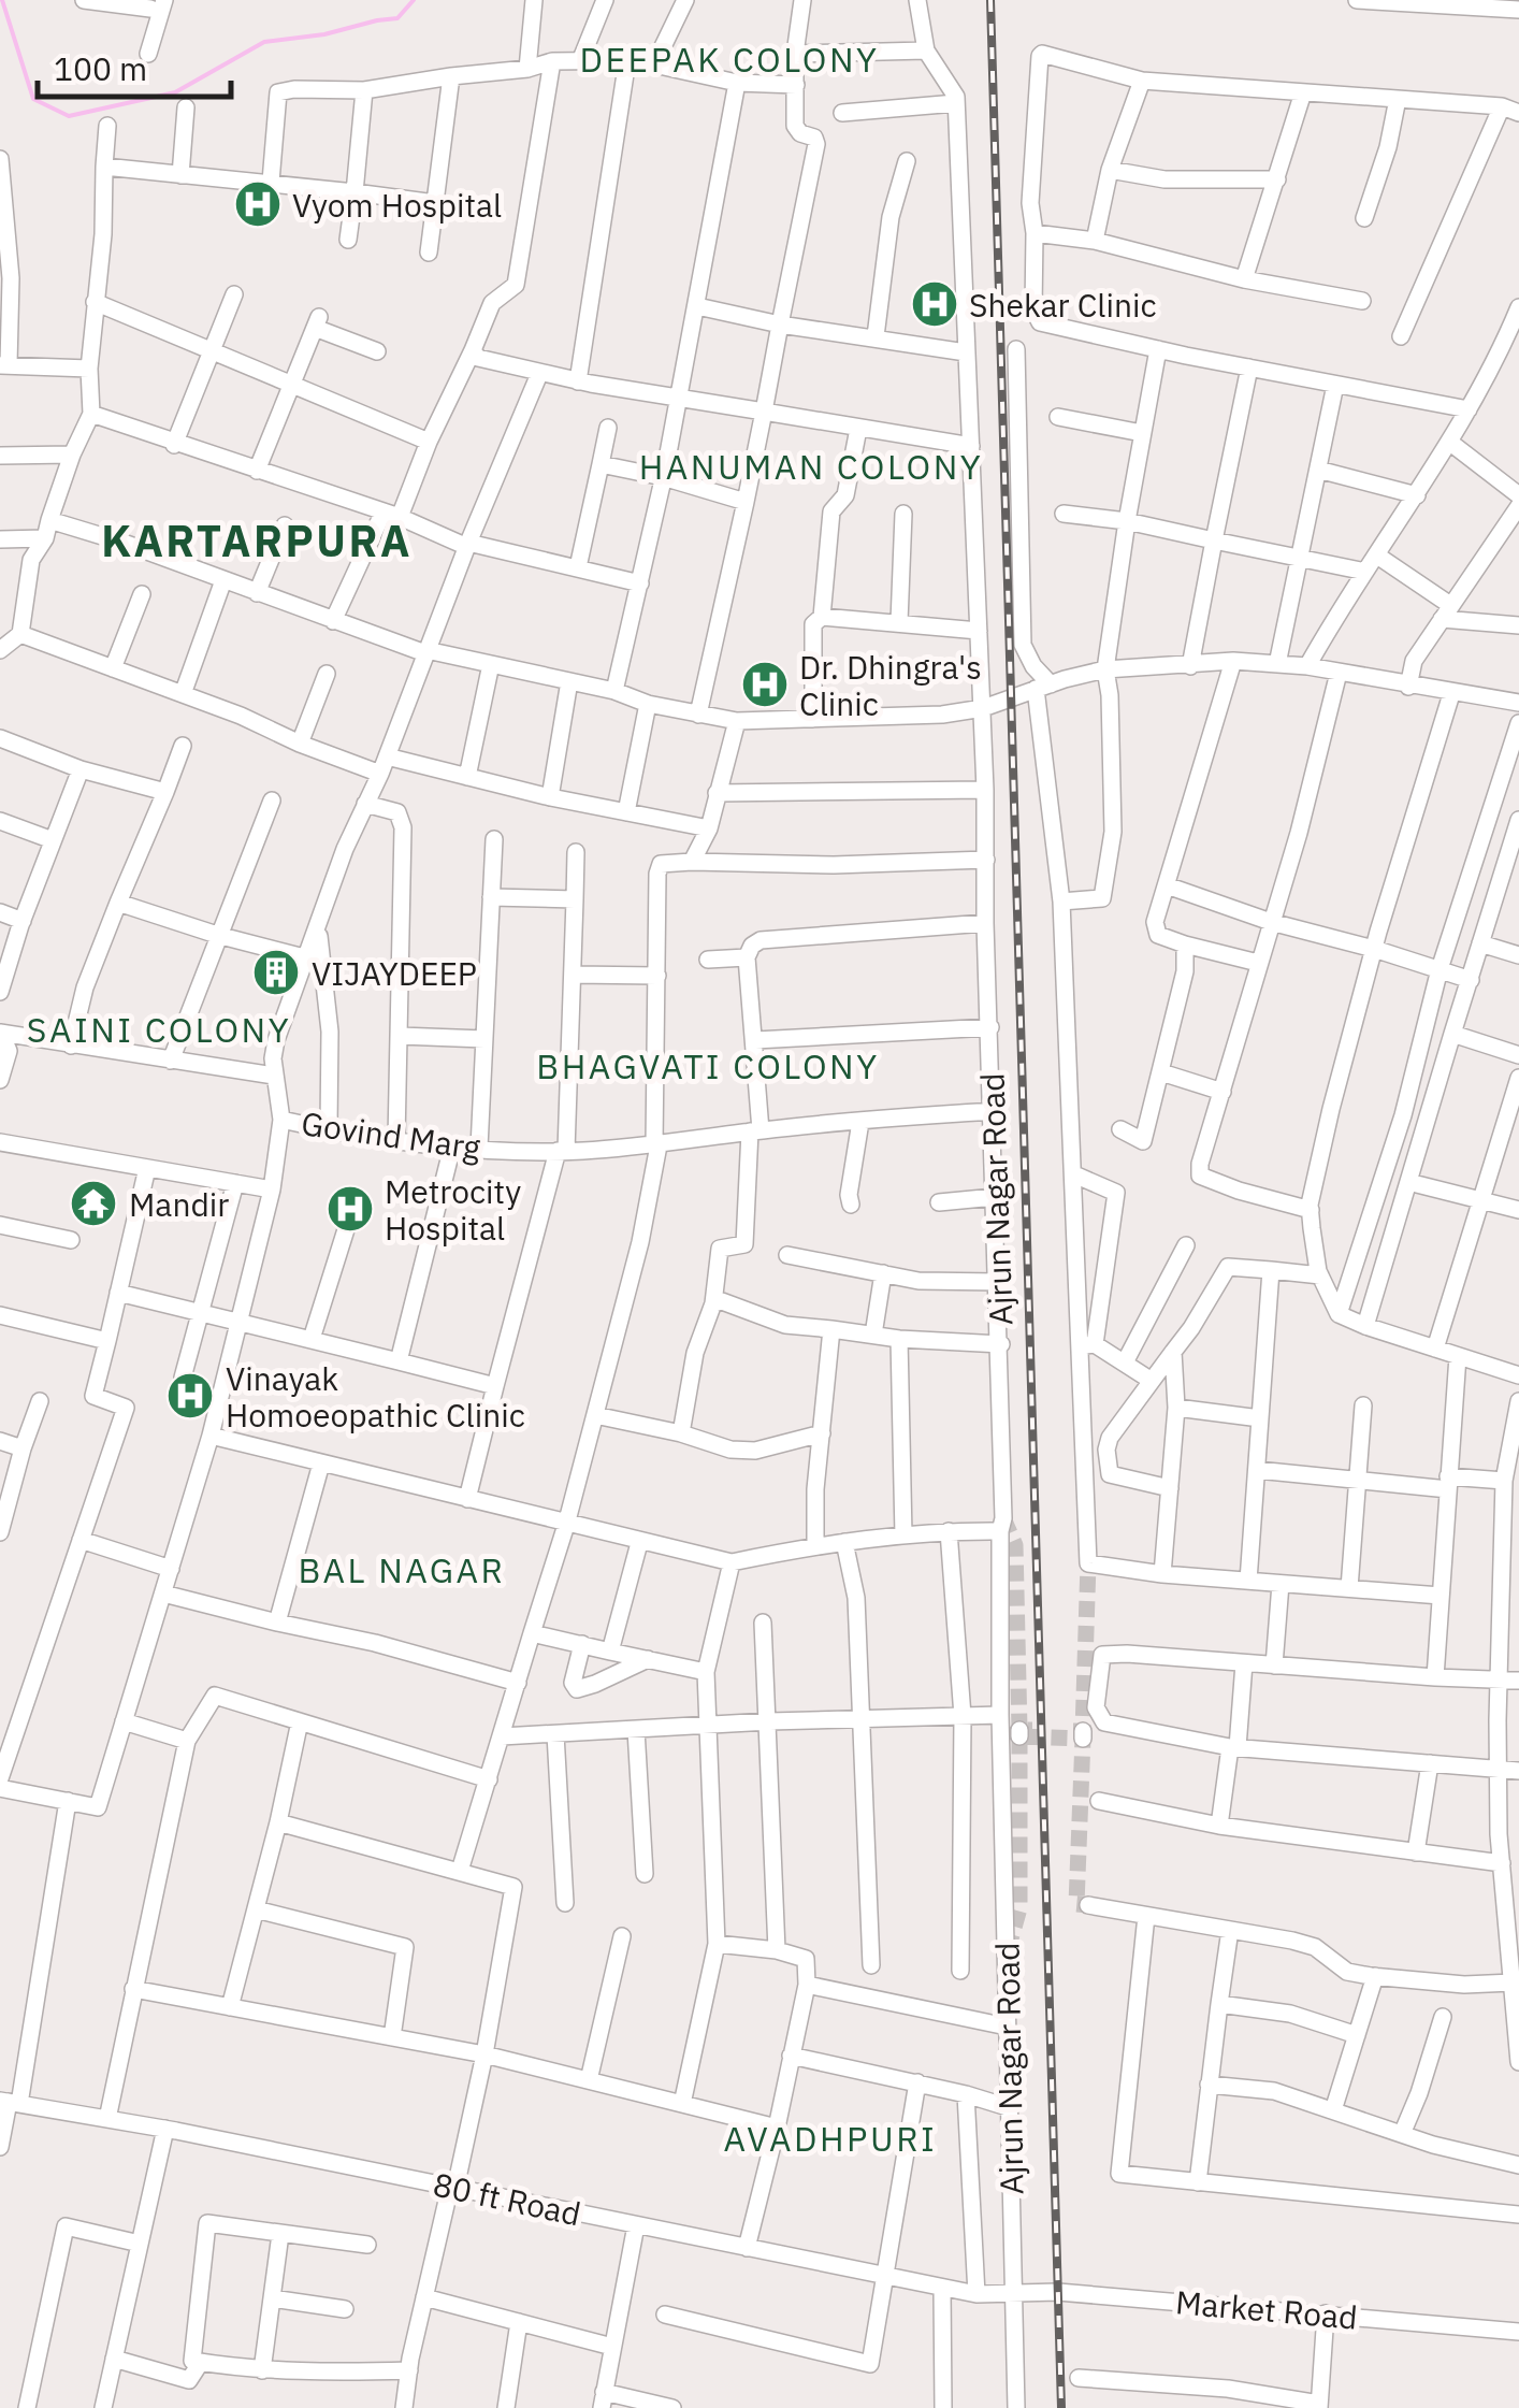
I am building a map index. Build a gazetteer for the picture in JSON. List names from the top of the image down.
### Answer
{
  "streets": {
    "street": [
      "Govind Marg",
      "Ajrun Nagar Road",
      "80 ft Road",
      "Market Road"
    ]
  },
  "crossings": [
    ["Govind Marg", "Ajrun Nagar Road"],
    ["Ajrun Nagar Road", "80 ft Road"],
    ["Ajrun Nagar Road", "Market Road"],
    ["80 ft Road", "Market Road"]
  ],
  "districts": [
    "DEEPAK COLONY",
    "HANUMAN COLONY",
    "KARTARPURA",
    "SAINI COLONY",
    "BHAGVATI COLONY",
    "BAL NAGAR",
    "AVADHPURI"
  ],
  "places": {
    "hospital": [
      "Vyom Hospital",
      "Shekar Clinic",
      "Dr. Dhingra's Clinic",
      "Metrocity Hospital",
      "Vinayak Homoeopathic Clinic"
    ],
    "building": ["VIJAYDEEP"],
    "temple": ["Mandir"]
  },
  "scale_bar": "100 m"
}
